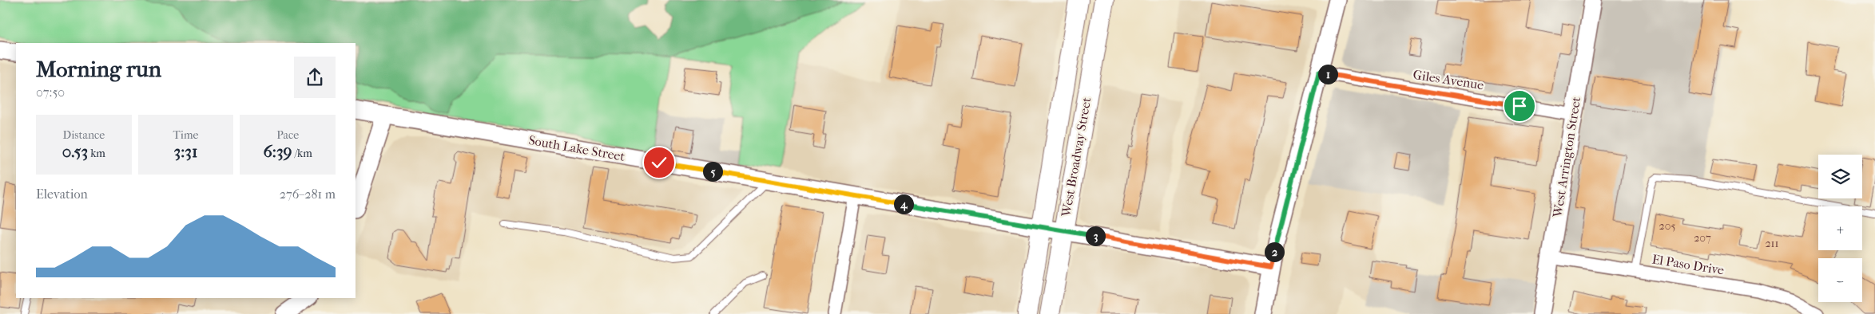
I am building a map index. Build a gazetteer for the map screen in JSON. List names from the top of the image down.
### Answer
{
  "streets": {
    "main road": ["South Lake Street", "West Broadway Street", "West Arrington Street"],
    "street": ["Giles Avenue", "El Paso Drive"]
  },
  "crossings": [
    ["Giles Avenue", "West Arrington Street"],
    ["South Lake Street", "West Broadway Street"],
    ["West Arrington Street", "El Paso Drive"]
  ],
  "house_numbers": ["205", "207", "211"],
  "page": {
    "heading": ["Morning run", "07:50"],
    "pins": [
      "1",
      "5",
      "4",
      "3",
      "2"
    ],
    "stats": [
      ["Distance", "0.53 km"],
      ["Time", "3:31"],
      ["Pace", "6:39 /km"]
    ],
    "map_buttons": ["+", "−"],
    "chart": ["Elevation", "276–281 m"]
  }
}
